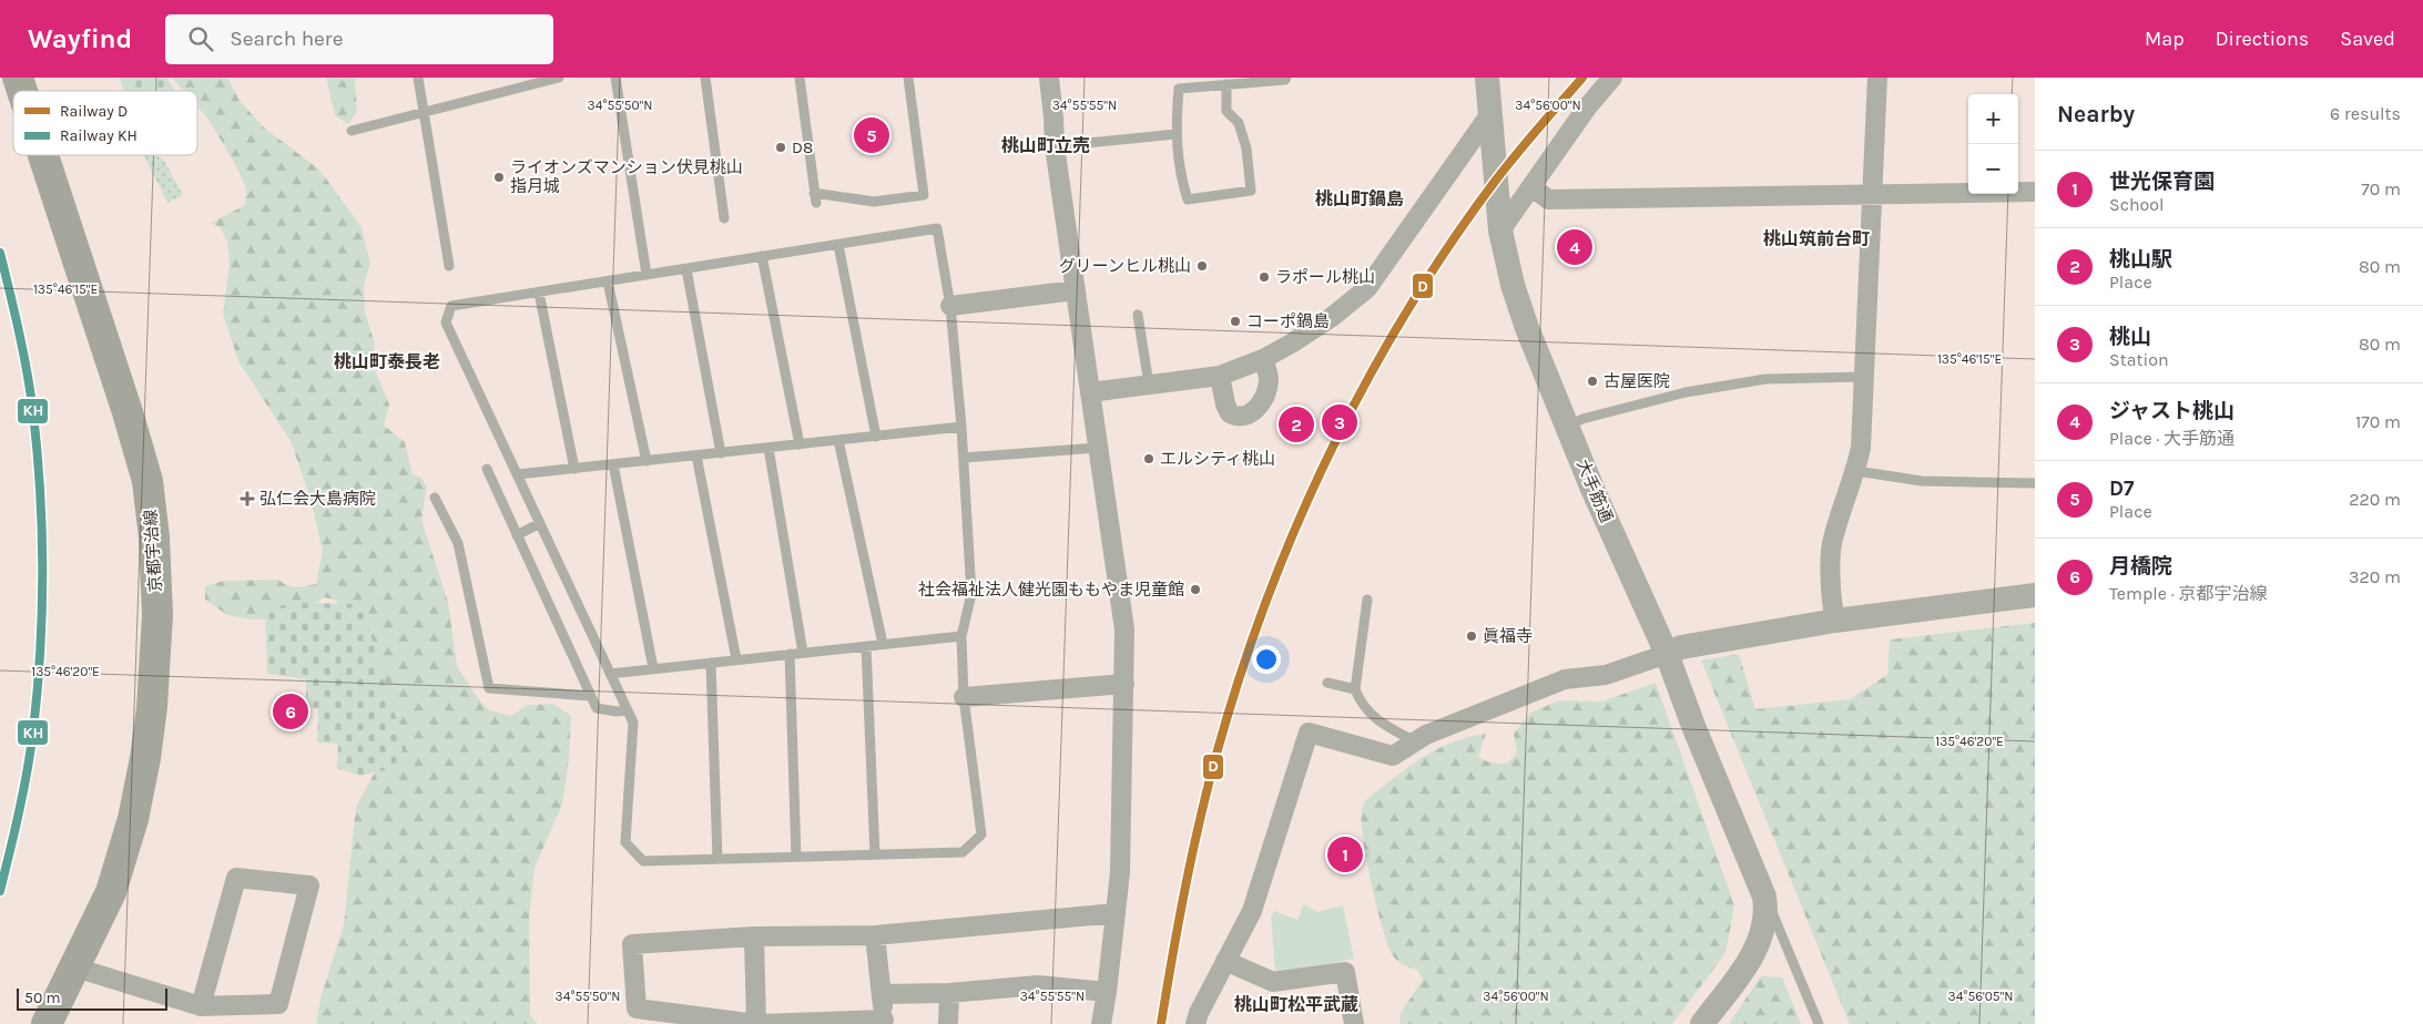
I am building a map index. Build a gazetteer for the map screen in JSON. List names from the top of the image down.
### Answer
{
  "streets": {
    "main road": ["京都宇治線"],
    "street": ["大手筋通"]
  },
  "districts": [
    "桃山町立売",
    "桃山町鍋島",
    "桃山筑前台町",
    "桃山町泰長老",
    "桃山町松平武蔵"
  ],
  "places": {
    "other": [
      "D8",
      "ライオンズマンション伏見桃山 指月城",
      "グリーンヒル桃山",
      "ラポール桃山",
      "コーポ鍋島",
      "古屋医院",
      "エルシティ桃山",
      "社会福祉法人健光園ももやま児童館",
      "眞福寺"
    ],
    "health": ["弘仁会大島病院"]
  },
  "lines": ["rail line D", "rail line KH"],
  "legend": ["Railway D", "Railway KH"],
  "scale_bar": "50 m",
  "page": {
    "header": "Wayfind",
    "search": "Search here",
    "nav": ["Map", "Directions", "Saved"],
    "heading": ["Nearby", "6 results"],
    "map_buttons": ["+", "−"],
    "pins": [
      "5",
      "4",
      "3",
      "2",
      "6",
      "1"
    ],
    "list": [
      {
        "mark": "1",
        "name": "世光保育園",
        "note": "School",
        "value": "70 m"
      },
      {
        "mark": "2",
        "name": "桃山駅",
        "note": "Place",
        "value": "80 m"
      },
      {
        "mark": "3",
        "name": "桃山",
        "note": "Station",
        "value": "80 m"
      },
      {
        "mark": "4",
        "name": "ジャスト桃山",
        "note": "Place · 大手筋通",
        "value": "170 m"
      },
      {
        "mark": "5",
        "name": "D7",
        "note": "Place",
        "value": "220 m"
      },
      {
        "mark": "6",
        "name": "月橋院",
        "note": "Temple · 京都宇治線",
        "value": "320 m"
      }
    ],
    "scale": "50 m"
  },
  "coordinates": [
    "34°55'50\"N",
    "34°55'55\"N",
    "34°56'00\"N",
    "135°46'15\"E",
    "135°46'20\"E",
    "34°56'05\"N"
  ]
}
